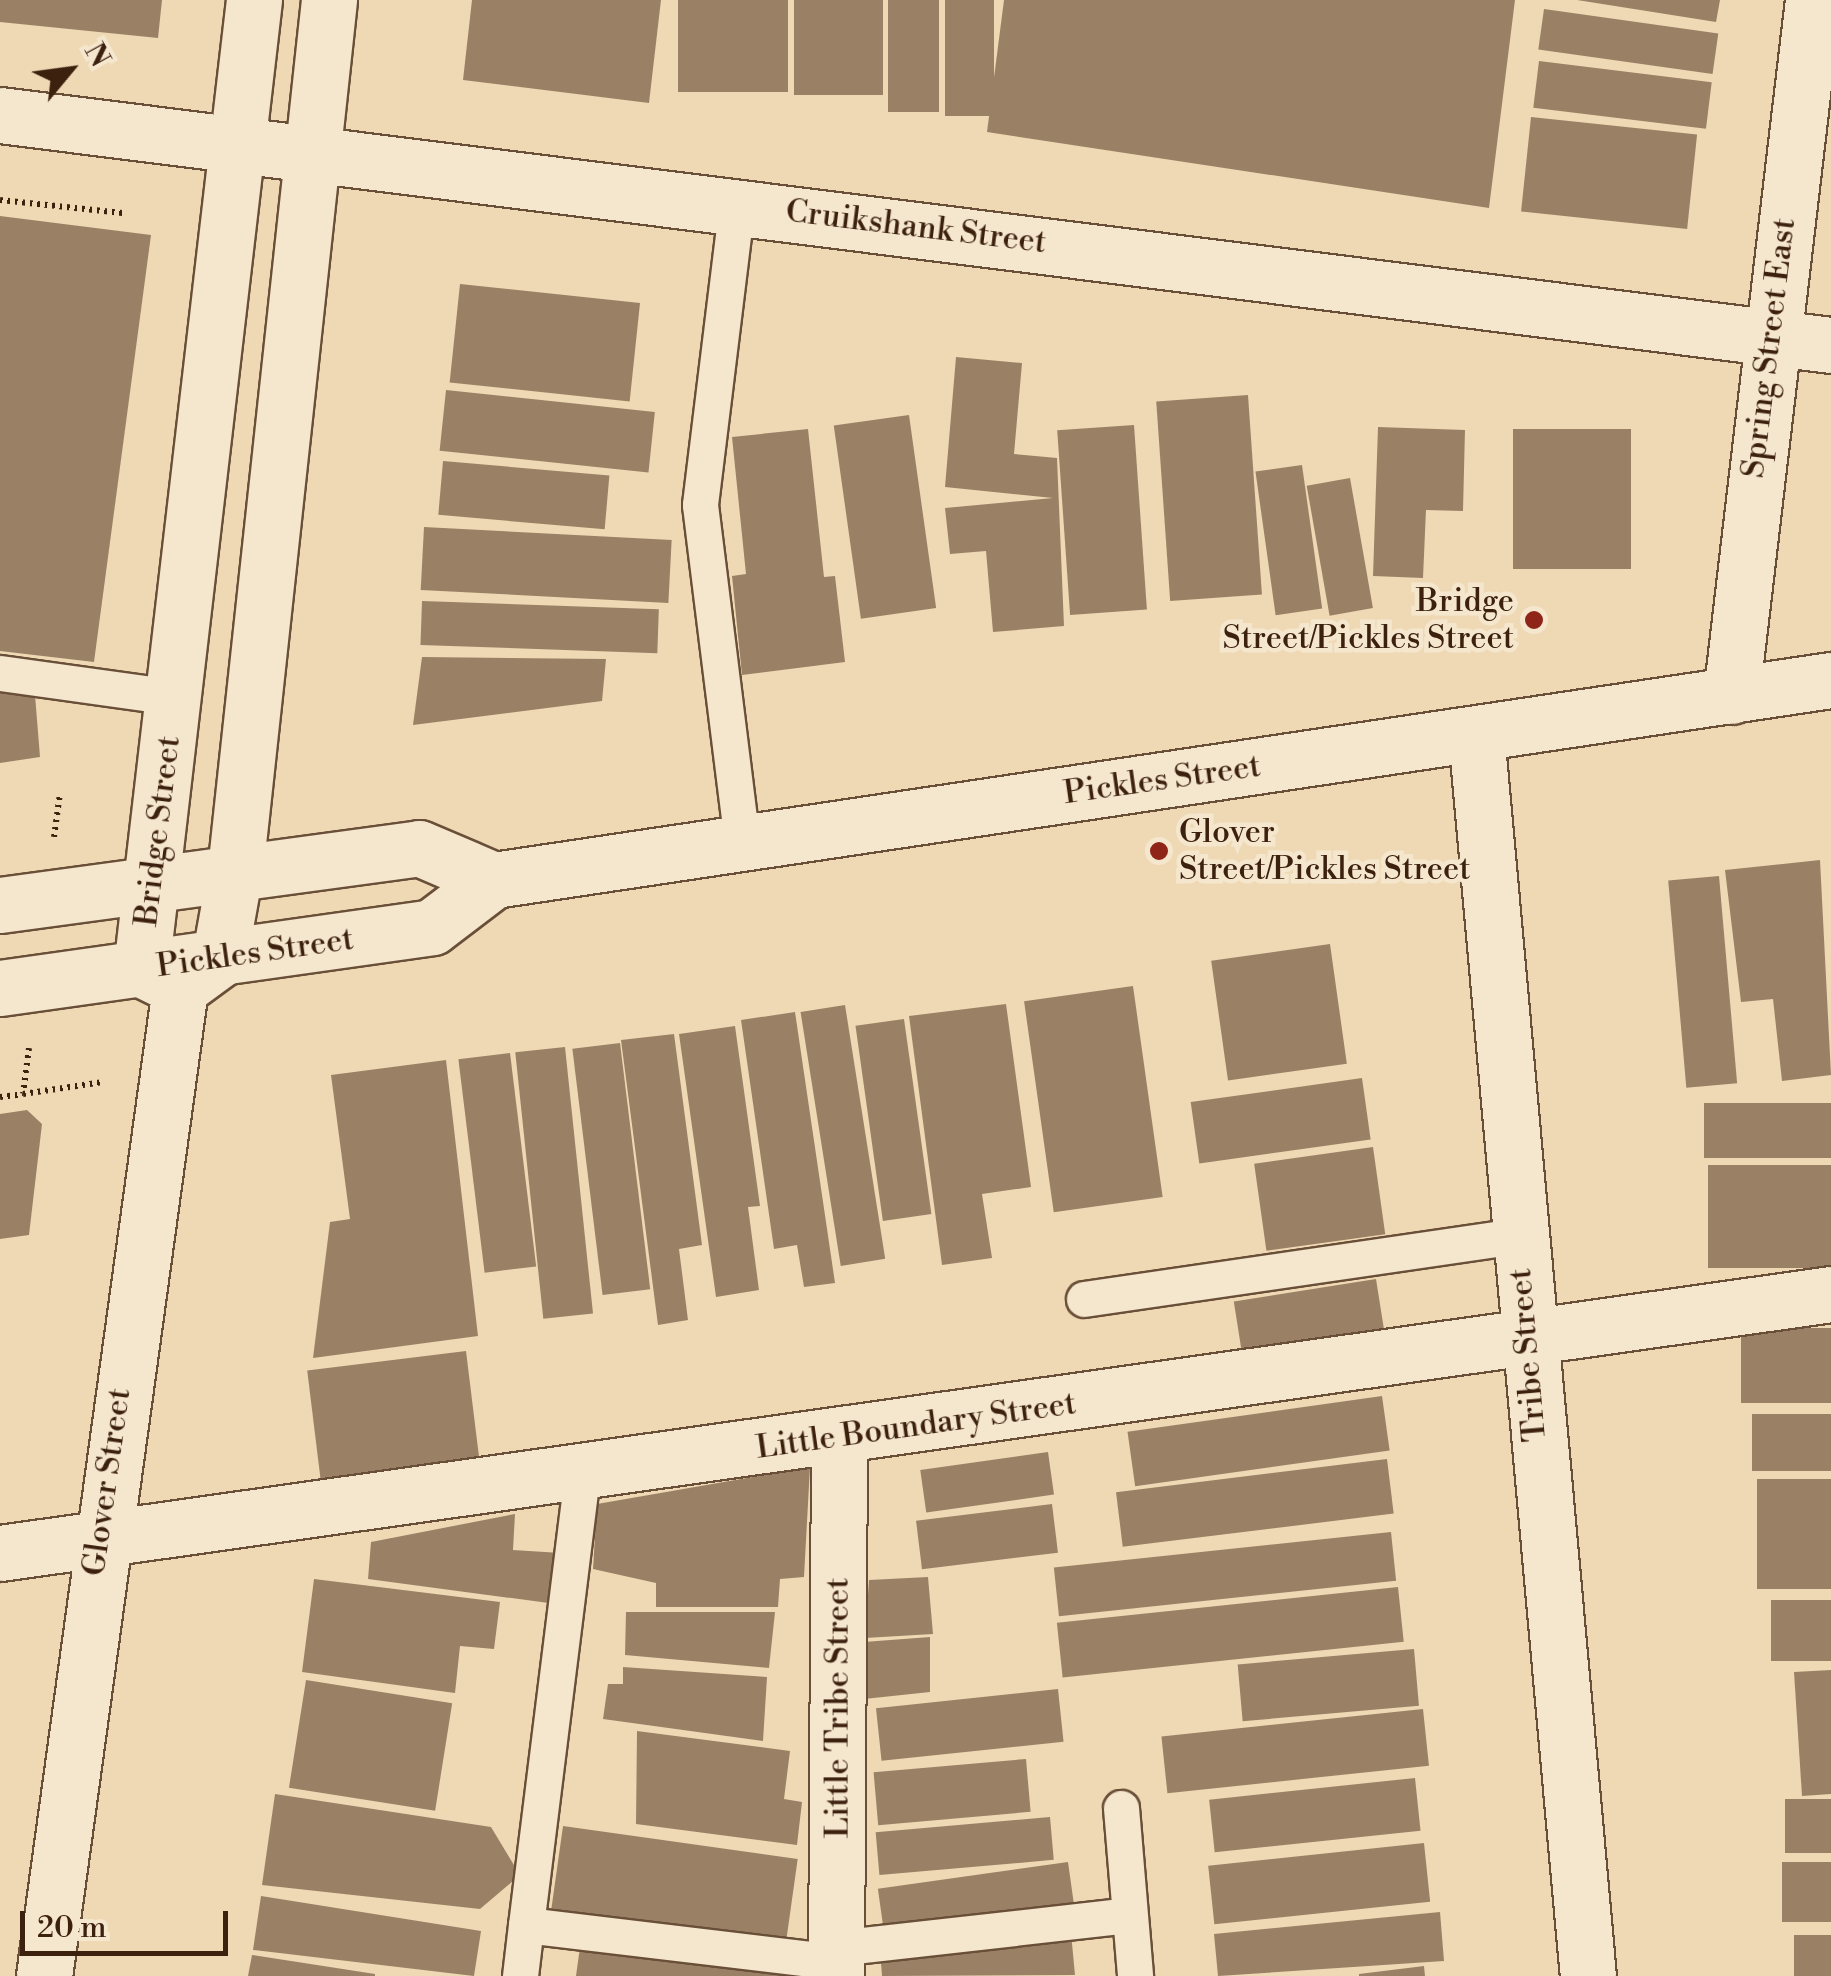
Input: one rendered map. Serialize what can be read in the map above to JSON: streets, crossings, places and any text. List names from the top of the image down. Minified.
{"streets":{"street":["Cruikshank Street","Spring Street East","Pickles Street","Bridge Street","Tribe Street","Little Boundary Street","Glover Street","Little Tribe Street"]},"crossings":[["Cruikshank Street","Spring Street East"],["Cruikshank Street","Bridge Street"],["Spring Street East","Pickles Street"],["Pickles Street","Bridge Street"],["Pickles Street","Tribe Street"],["Pickles Street","Glover Street"],["Bridge Street","Glover Street"],["Tribe Street","Little Boundary Street"],["Little Boundary Street","Glover Street"],["Little Boundary Street","Little Tribe Street"]],"places":["Bridge Street/Pickles Street","Glover Street/Pickles Street"],"scale_bar":"20 m","north":"top right"}
